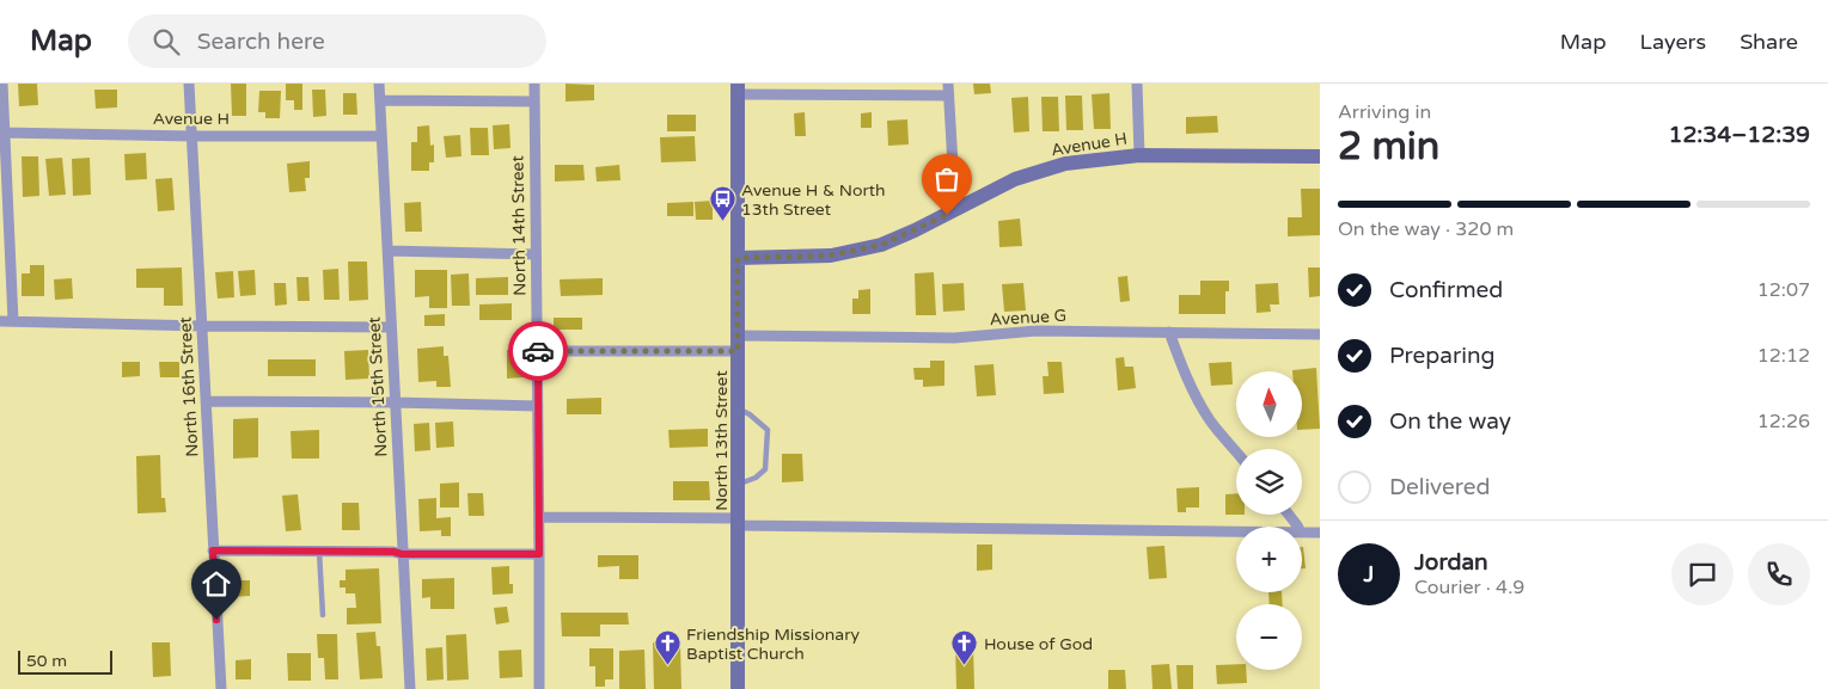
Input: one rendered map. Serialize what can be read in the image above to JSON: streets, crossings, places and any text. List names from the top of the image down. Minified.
{"streets":{"street":["Avenue H","North 14th Street","Avenue G","North 16th Street","North 15th Street","North 13th Street"]},"crossings":[["Avenue H","North 16th Street"],["Avenue H","North 15th Street"],["Avenue H","North 13th Street"],["North 14th Street","Avenue G"],["Avenue G","North 13th Street"]],"places":{"bus stop":["Avenue H & North 13th Street"],"church":["Friendship Missionary Baptist Church","House of God"]},"scale_bar":"50 m","north":"top","page":{"header":"Map","search":"Search here","nav":["Map","Layers","Share"],"heading":["2 min","Arriving in","12:34–12:39"],"panel":["Jordan","Courier · 4.9"],"bar":"On the way · 320 m","list":[["Confirmed","12:07"],["Preparing","12:12"],["On the way","12:26"],"Delivered"],"map_buttons":["+","−"],"round":"J","scale":"50 m"}}
